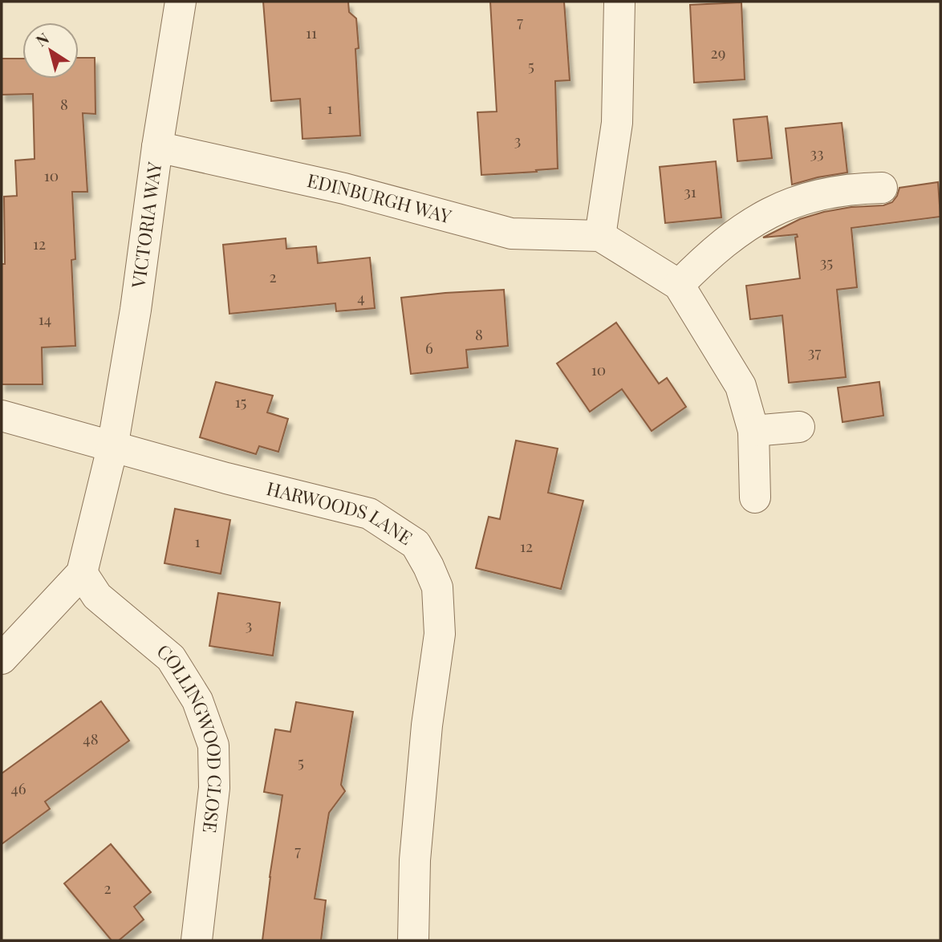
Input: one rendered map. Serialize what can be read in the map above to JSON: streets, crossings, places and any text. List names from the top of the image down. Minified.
{"streets":{"street":["EDINBURGH WAY","VICTORIA WAY","HARWOODS LANE","COLLINGWOOD CLOSE"]},"crossings":[["EDINBURGH WAY","VICTORIA WAY"],["VICTORIA WAY","HARWOODS LANE"],["VICTORIA WAY","COLLINGWOOD CLOSE"]],"house_numbers":["7","11","29","5","8","1","3","33","10","31","12","35","2","4","14","8","6","37","10","15","1","12","3","48","5","46","7","2"],"north":"top left"}
